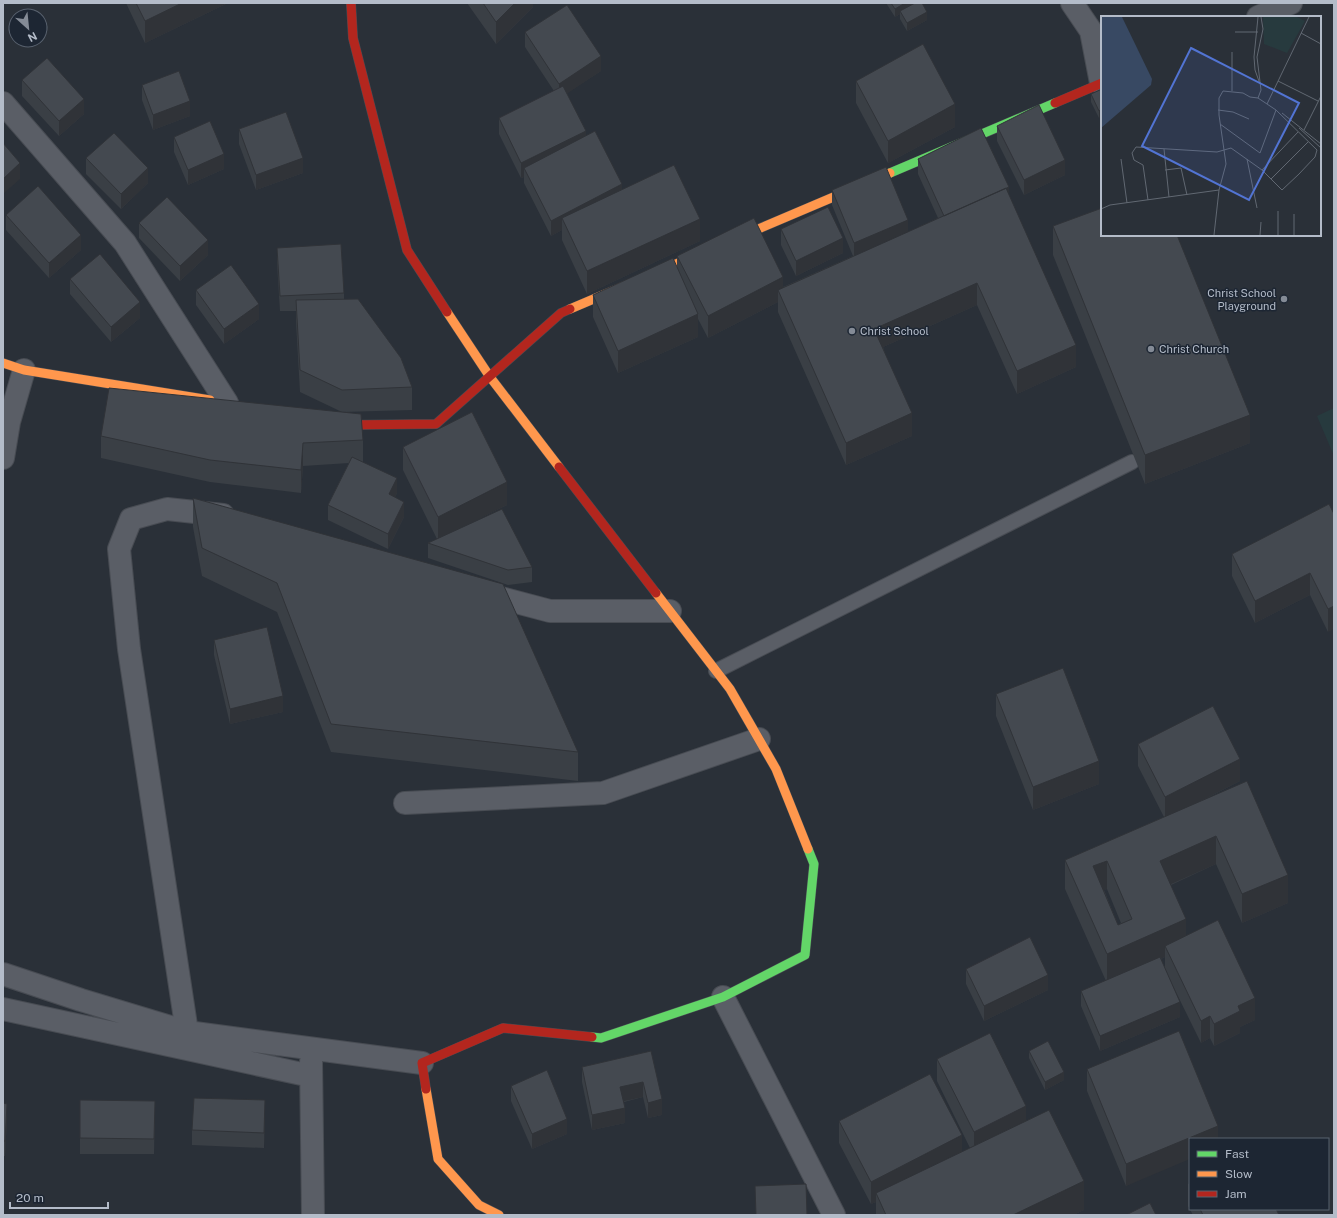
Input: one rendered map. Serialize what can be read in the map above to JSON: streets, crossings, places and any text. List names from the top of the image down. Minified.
{"places":["Christ School Playground","Christ School","Christ Church"],"legend":["Fast","Slow","Jam"],"scale_bar":"20 m","north":"bottom right"}
